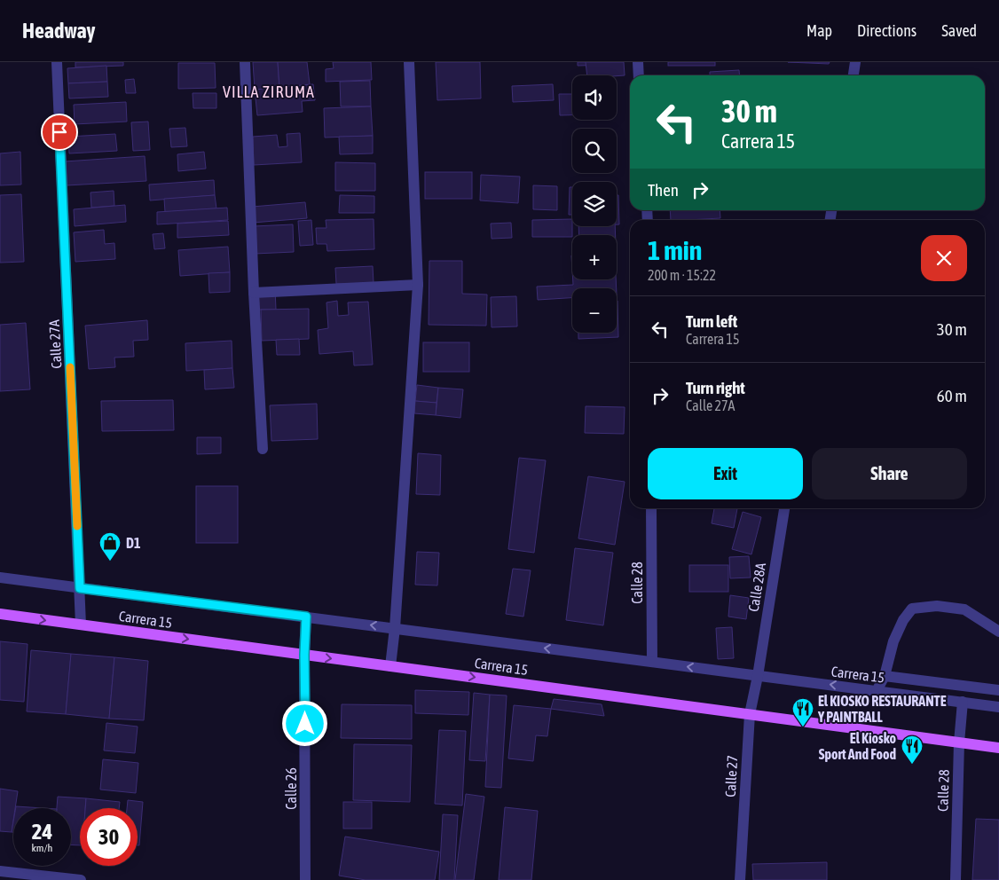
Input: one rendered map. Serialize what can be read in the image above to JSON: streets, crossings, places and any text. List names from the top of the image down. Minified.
{"streets":{"main road":["Carrera 15"],"street":["Calle 27A","Calle 28","Calle 28A","Calle 27","Calle 26"]},"crossings":[["Calle 27A","Carrera 15"],["Calle 28","Carrera 15"],["Calle 28A","Carrera 15"],["Calle 28A","Calle 27"],["Carrera 15","Calle 27"],["Carrera 15","Calle 26"]],"districts":["VILLA ZIRUMA"],"places":{"shop":["D1"],"restaurant":["El KIOSKO RESTAURANTE Y PAINTBALL","El Kiosko Sport And Food"]},"page":{"header":"Headway","nav":["Map","Directions","Saved"],"map_buttons":["+","−"],"turn":["30 m","Carrera 15"],"then":"Then","heading":["1 min","200 m · 15:22"],"list":[{"name":"Turn left","note":"Carrera 15","value":"30 m"},{"name":"Turn right","note":"Calle 27A","value":"60 m"}],"buttons":["Exit","Share"],"speed":"24 km/h","limit":"30"}}
